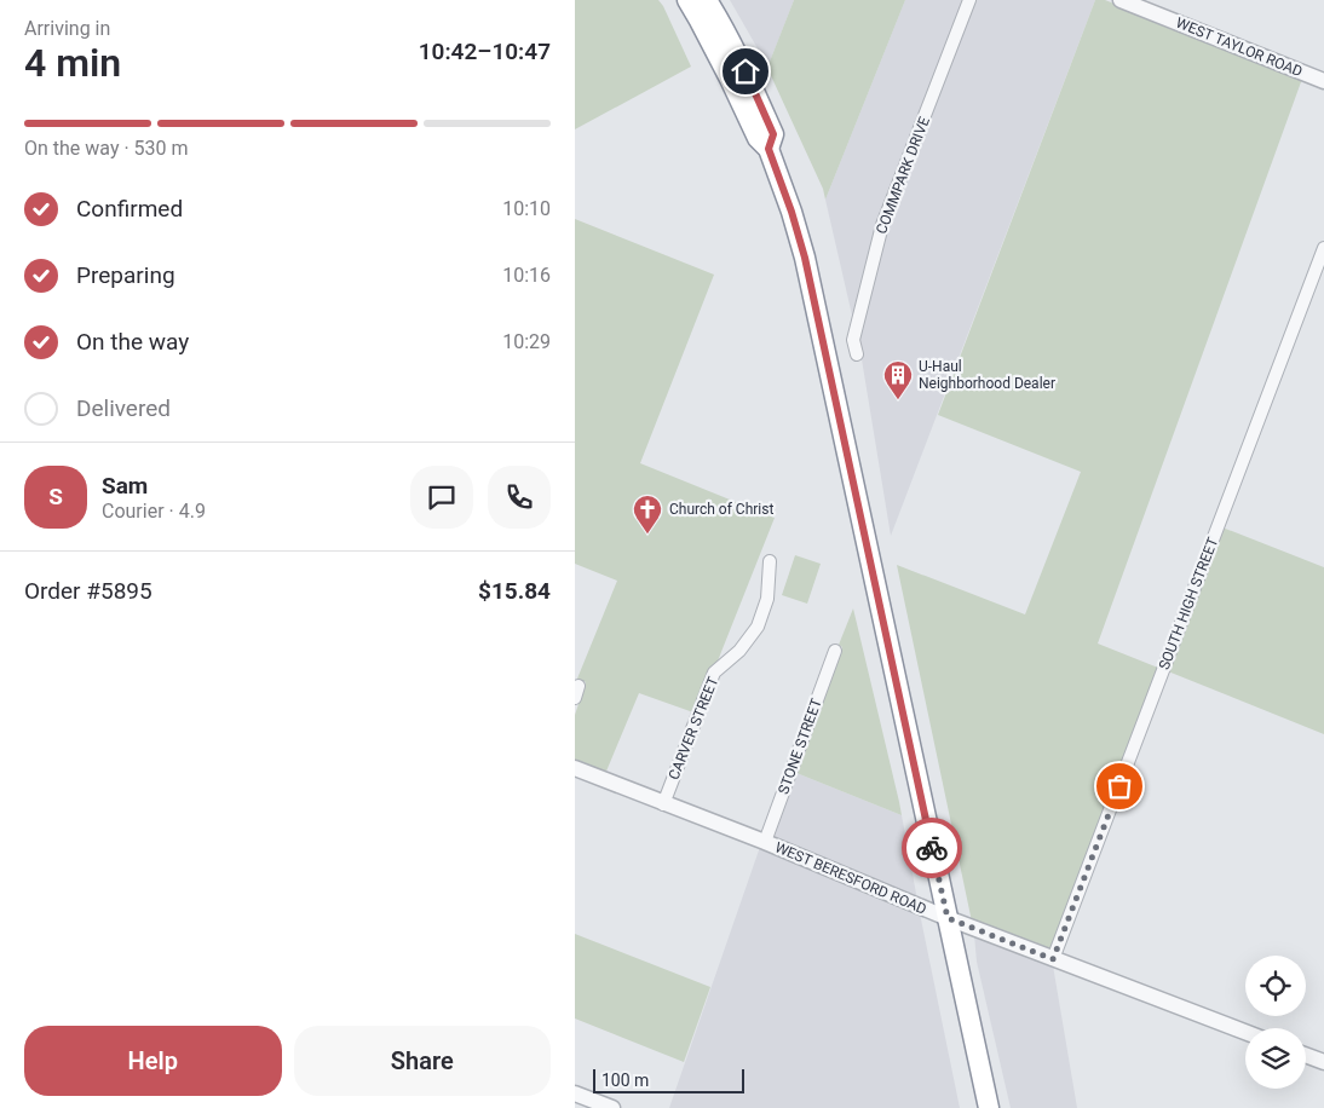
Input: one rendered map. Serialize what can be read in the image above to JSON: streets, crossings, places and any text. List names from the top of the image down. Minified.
{"streets":{"street":["WEST TAYLOR ROAD","COMMPARK DRIVE","SOUTH HIGH STREET","CARVER STREET","STONE STREET","WEST BERESFORD ROAD"]},"crossings":[["SOUTH HIGH STREET","WEST BERESFORD ROAD"],["CARVER STREET","WEST BERESFORD ROAD"],["STONE STREET","WEST BERESFORD ROAD"]],"places":{"building":["U-Haul Neighborhood Dealer"],"church":["Church of Christ"]},"scale_bar":"100 m","page":{"heading":["4 min","Arriving in","10:42–10:47"],"panel":["Sam","Courier · 4.9","Order #5895","$15.84"],"bar":"On the way · 530 m","list":[["Confirmed","10:10"],["Preparing","10:16"],["On the way","10:29"],"Delivered"],"round":"S","buttons":["Help","Share"],"scale":"100 m"}}
